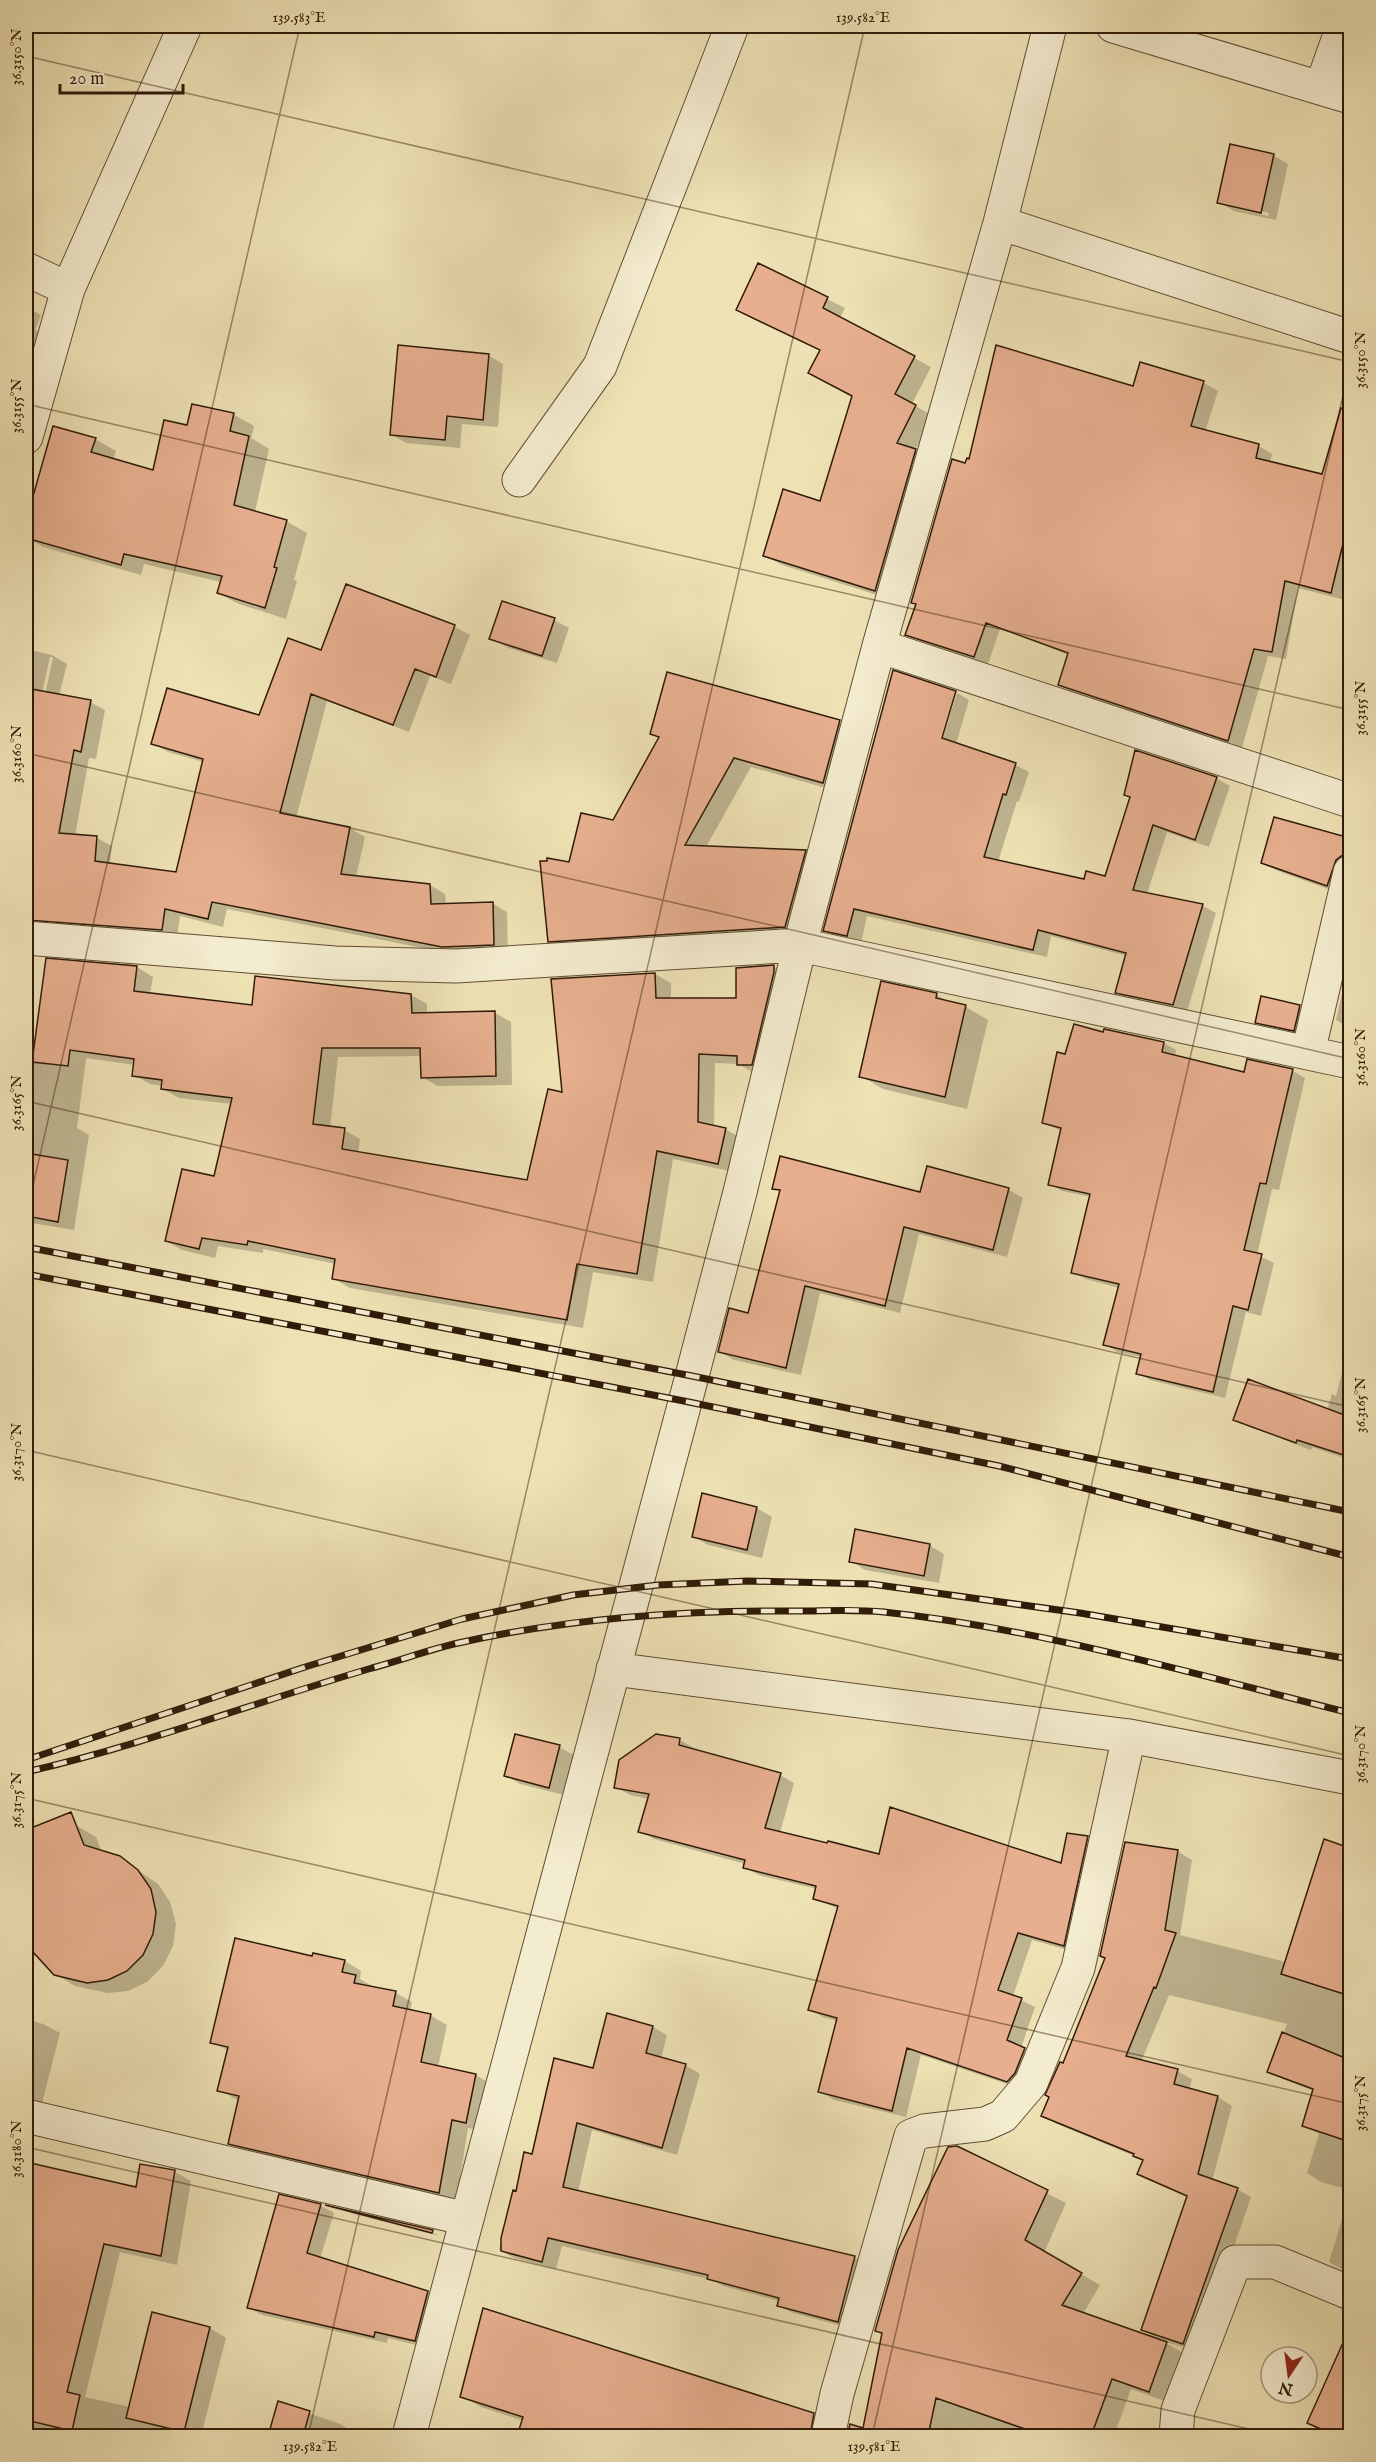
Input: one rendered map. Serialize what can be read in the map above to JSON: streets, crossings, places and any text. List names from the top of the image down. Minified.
{"scale_bar":"20 m","north":"bottom","coordinates":["139.583°E","139.582°E","36.3150°N","36.3155°N","36.3160°N","36.3165°N","36.3170°N","36.3175°N","36.3180°N","139.581°E"]}
